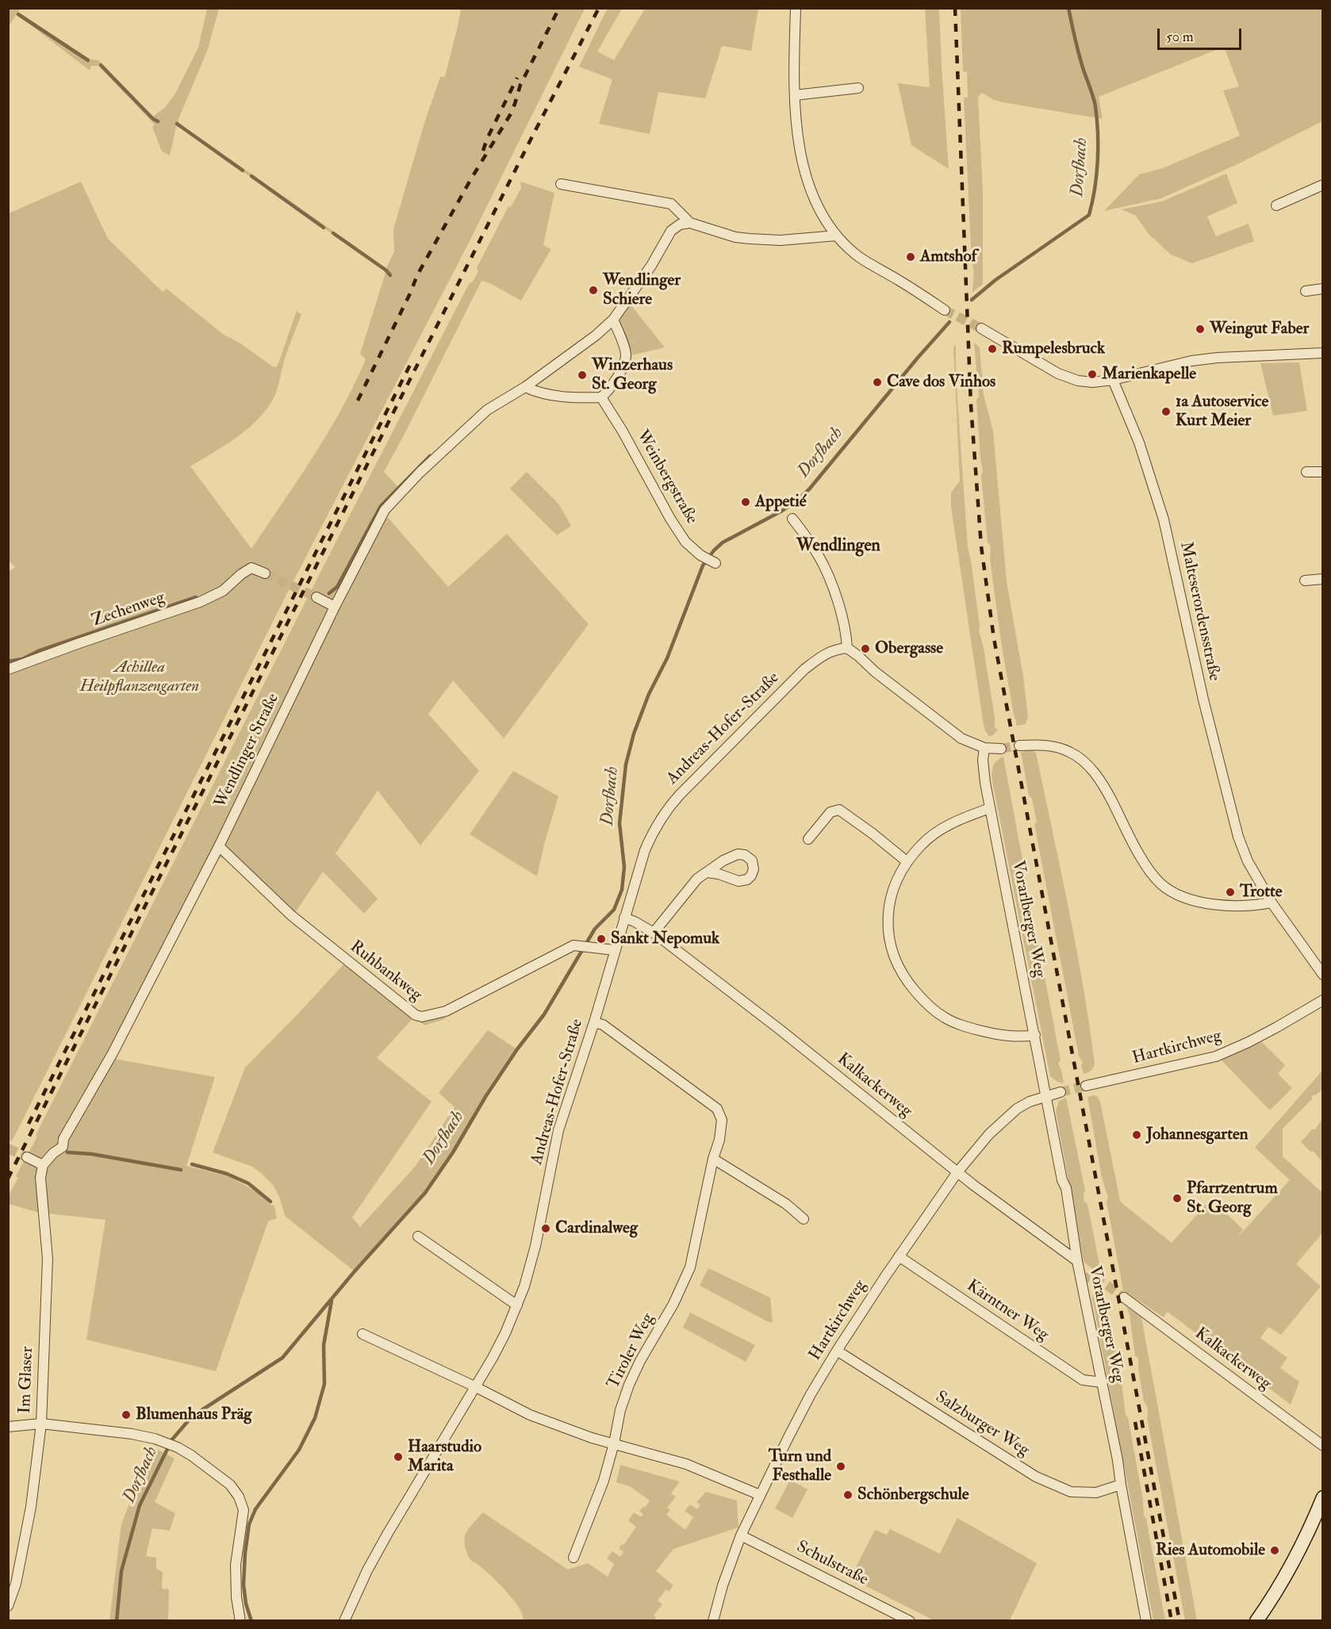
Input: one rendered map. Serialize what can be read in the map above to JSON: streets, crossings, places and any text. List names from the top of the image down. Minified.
{"streets":{"street":["Weinbergstraße","Zechenweg","Malteserordensstraße","Andreas-Hofer-Straße","Wendlinger Straße","Vorarlberger Weg","Ruhbankweg","Hartkirchweg","Kalkackerweg","Kärntner Weg","Tiroler Weg","Im Glaser","Salzburger Weg","Schulstraße"]},"crossings":[["Andreas-Hofer-Straße","Ruhbankweg"],["Andreas-Hofer-Straße","Kalkackerweg"],["Andreas-Hofer-Straße","Tiroler Weg"],["Wendlinger Straße","Ruhbankweg"],["Wendlinger Straße","Im Glaser"],["Vorarlberger Weg","Hartkirchweg"],["Vorarlberger Weg","Kalkackerweg"],["Vorarlberger Weg","Kärntner Weg"],["Vorarlberger Weg","Salzburger Weg"],["Hartkirchweg","Kalkackerweg"],["Hartkirchweg","Kärntner Weg"],["Hartkirchweg","Salzburger Weg"],["Hartkirchweg","Schulstraße"]],"districts":["Wendlingen"],"water":["Dorfbach"],"parks":["Achillea Heilpflanzengarten"],"places":["Amtshof","Wendlinger Schiere","Weingut Faber","Rumpelesbruck","Marienkapelle","Winzerhaus St. Georg","Cave dos Vinhos","1a Autoservice Kurt Meier","Appetié","Obergasse","Trotte","Sankt Nepomuk","Johannesgarten","Pfarrzentrum St. Georg","Cardinalweg","Blumenhaus Präg","Haarstudio Marita","Turn und Festhalle","Schönbergschule","Ries Automobile"],"scale_bar":"50 m"}
